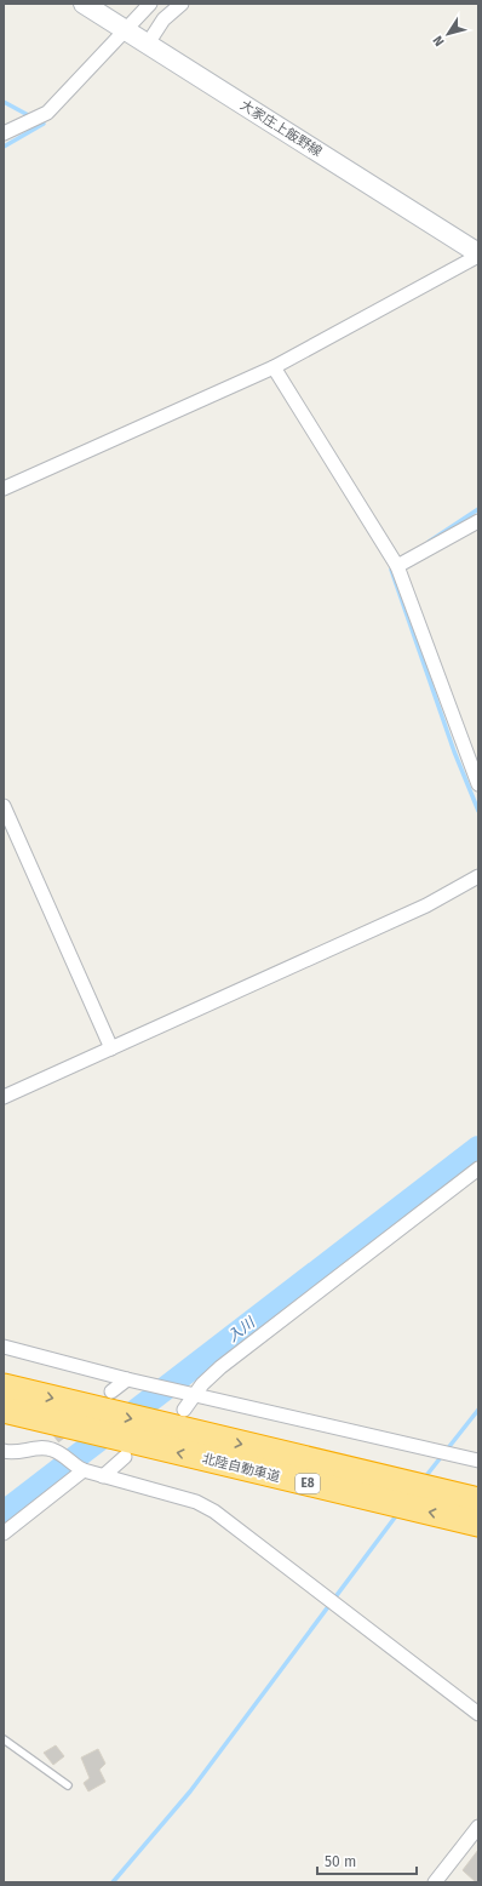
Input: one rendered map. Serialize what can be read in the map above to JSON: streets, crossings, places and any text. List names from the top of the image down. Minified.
{"streets":{"highway":["北陸自動車道","E8"],"main road":["大家庄上飯野線"]},"water":["入川"],"scale_bar":"50 m","north":"bottom left"}
